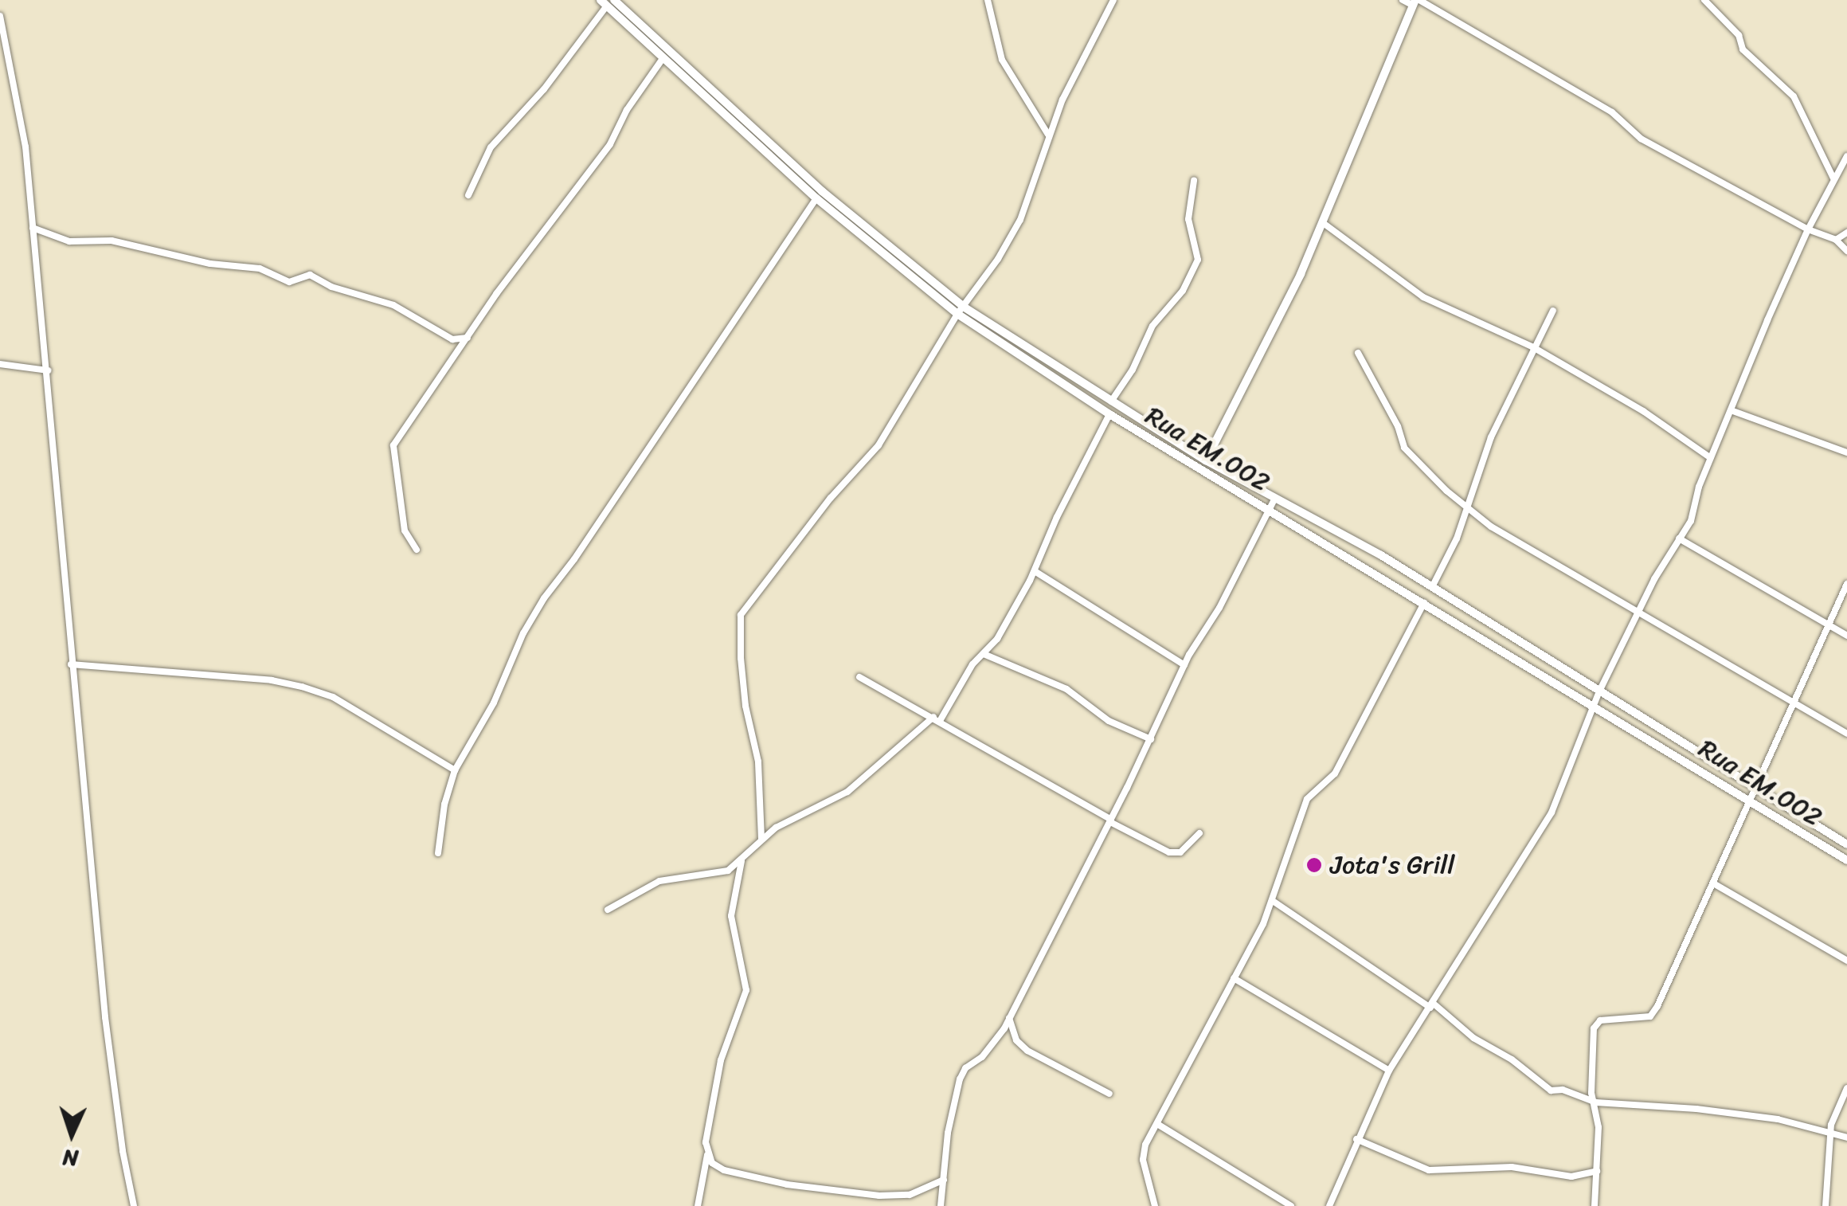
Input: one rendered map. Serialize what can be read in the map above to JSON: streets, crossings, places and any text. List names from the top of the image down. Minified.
{"streets":{"street":["Rua EM.002"]},"places":["Jota's Grill"],"north":"bottom"}
